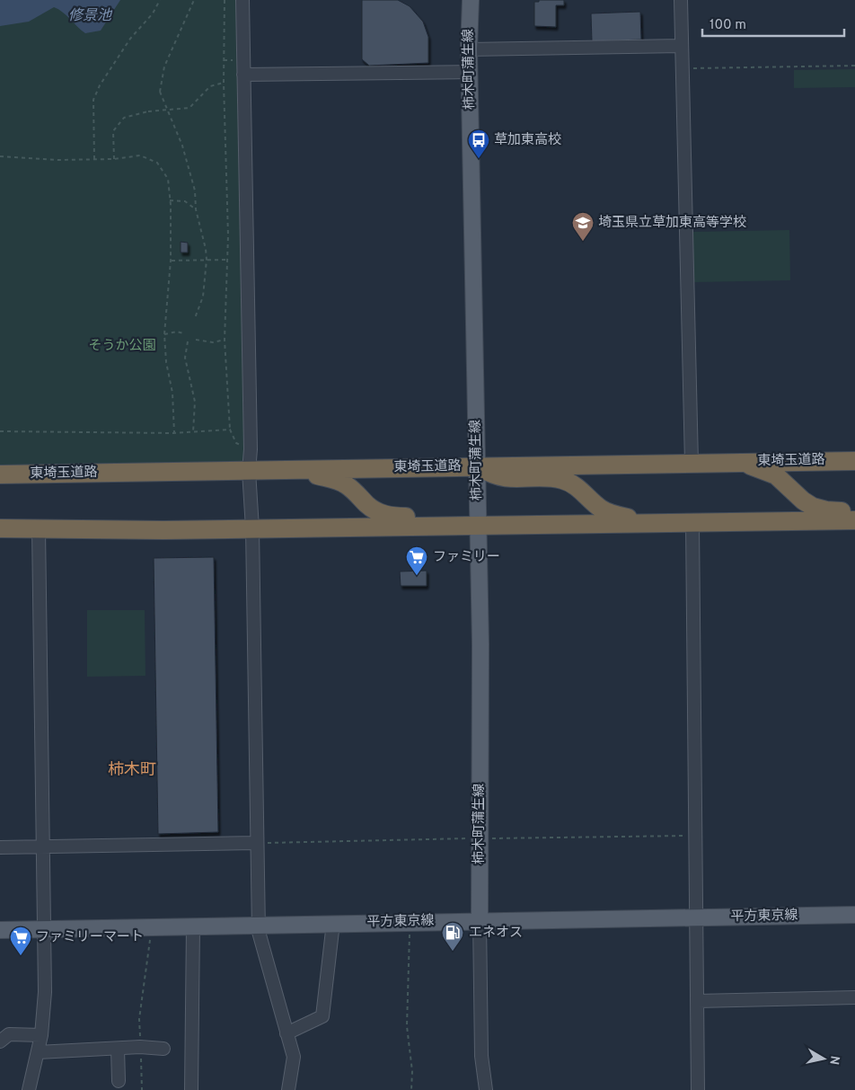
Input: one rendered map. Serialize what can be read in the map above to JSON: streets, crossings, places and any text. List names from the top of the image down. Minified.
{"streets":{"highway":["東埼玉道路"],"main road":["柿木町蒲生線","平方東京線"]},"crossings":[["柿木町蒲生線","東埼玉道路"],["柿木町蒲生線","平方東京線"]],"districts":["柿木町"],"water":["修景池"],"parks":["そうか公園"],"places":{"bus stop":["草加東高校"],"school or university":["埼玉県立草加東高等学校"],"supermarket":["ファミリー","ファミリーマート"],"fuel station":["エネオス"]},"scale_bar":"100 m","north":"right"}
